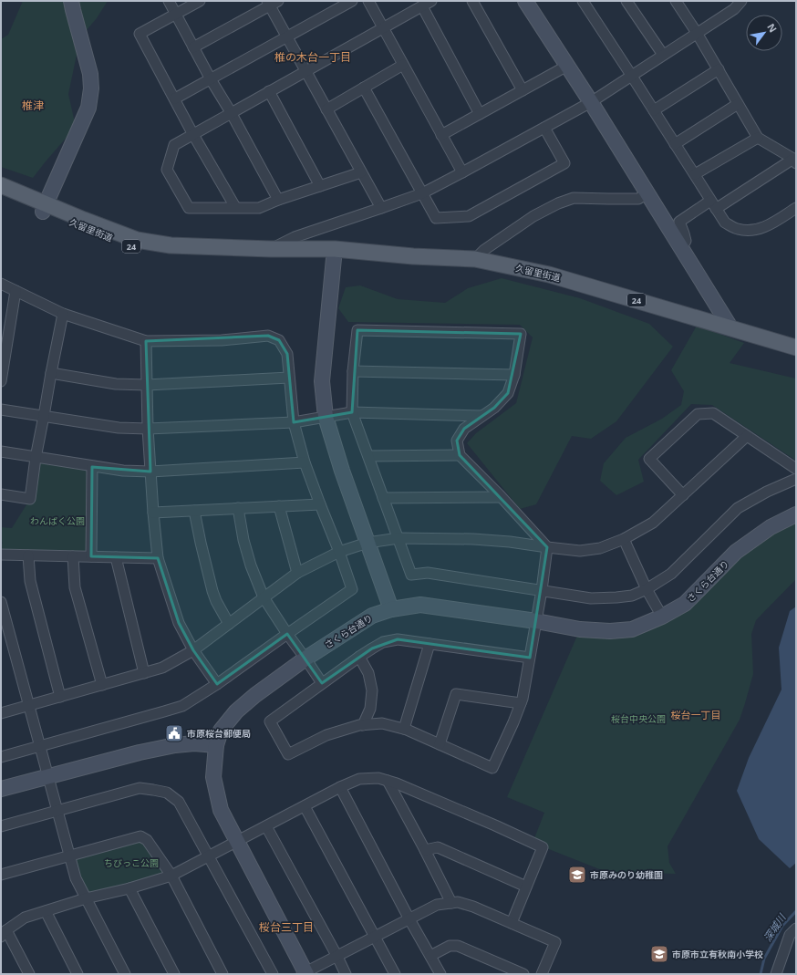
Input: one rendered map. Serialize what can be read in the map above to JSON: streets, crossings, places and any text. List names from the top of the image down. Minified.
{"streets":{"main road":["久留里街道","24"],"street":["さくら台通り"]},"districts":["椎の木台一丁目","椎津","桜台一丁目","桜台三丁目"],"water":["深城川"],"parks":["わんぱく公園","桜台中央公園","ちびっこ公園"],"places":{"public building":["市原桜台郵便局"],"school or university":["市原みのり幼稚園","市原市立有秋南小学校"]},"north":"top right"}
